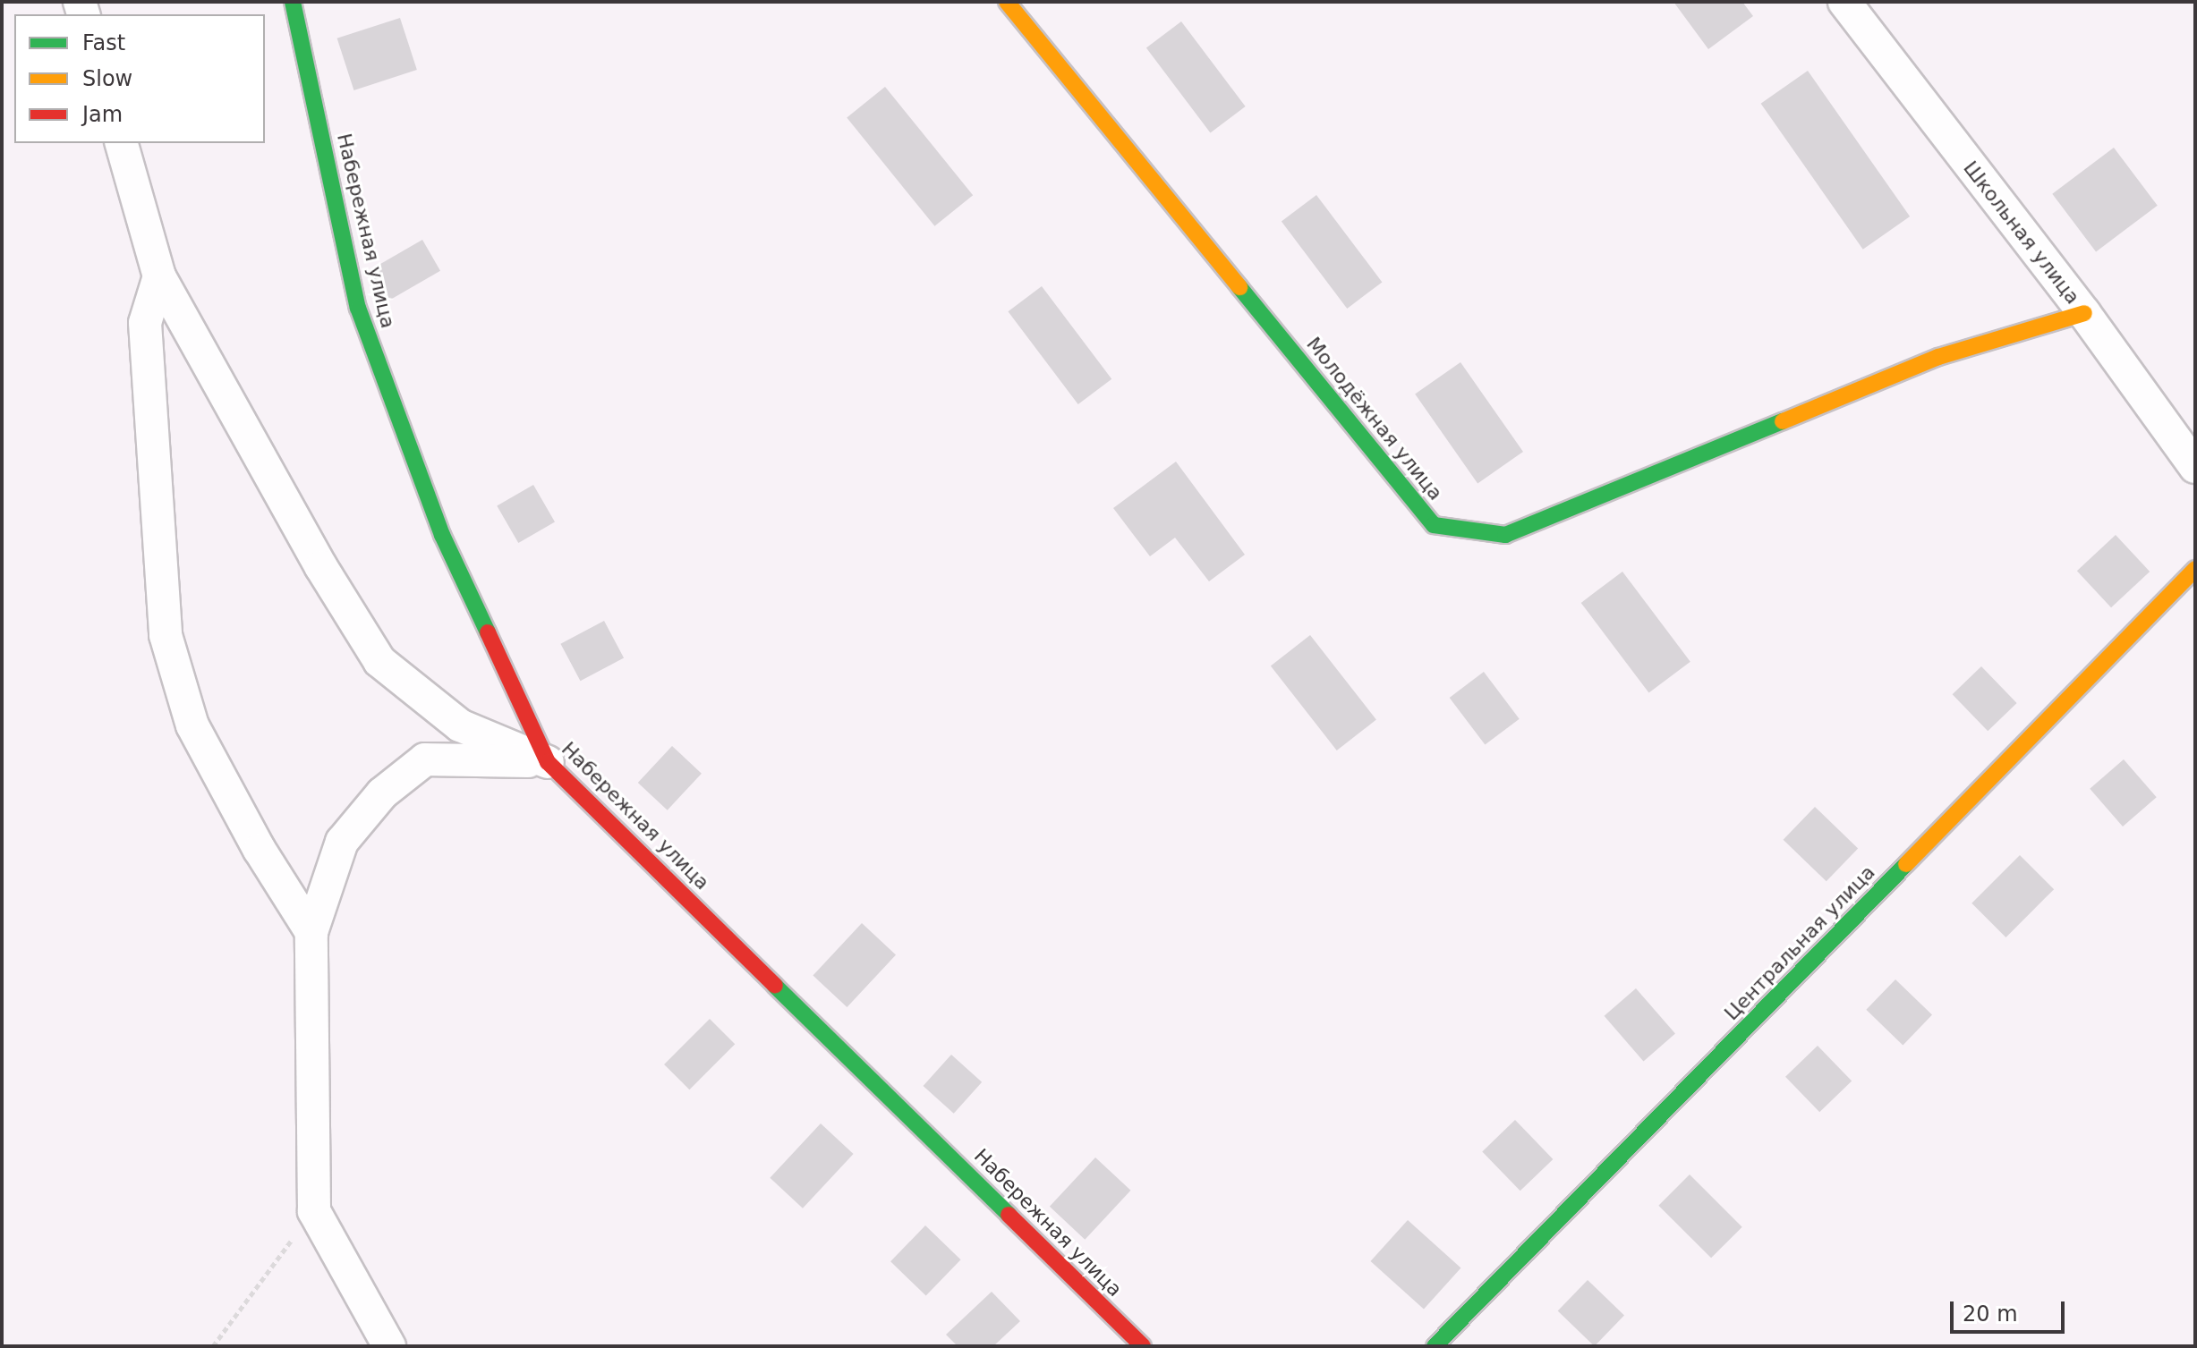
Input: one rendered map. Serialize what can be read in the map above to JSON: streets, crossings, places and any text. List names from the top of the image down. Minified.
{"streets":{"street":["Набережная улица","Школьная улица","Молодёжная улица","Центральная улица"]},"crossings":[["Школьная улица","Молодёжная улица"]],"legend":["Fast","Slow","Jam"],"scale_bar":"20 m"}
